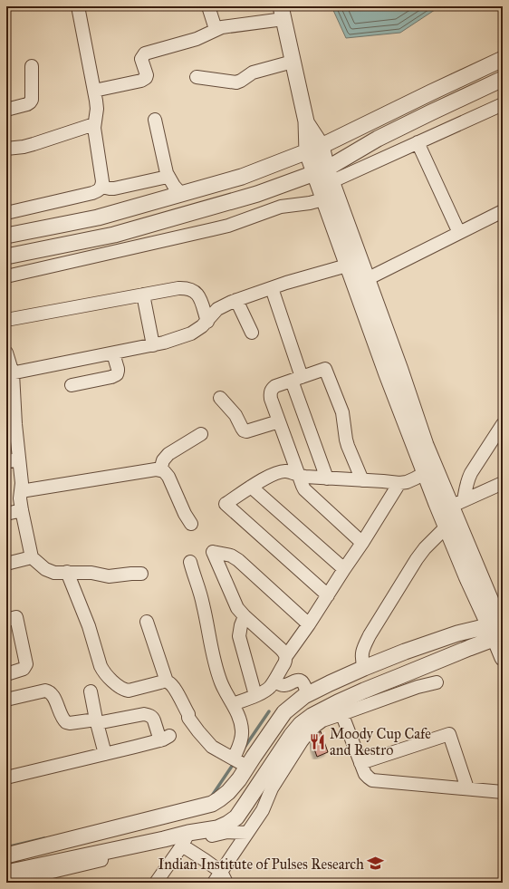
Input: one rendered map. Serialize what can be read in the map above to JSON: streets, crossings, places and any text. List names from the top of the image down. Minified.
{"places":{"restaurant":["Moody Cup Cafe and Restro"],"school or university":["Indian Institute of Pulses Research"]}}
